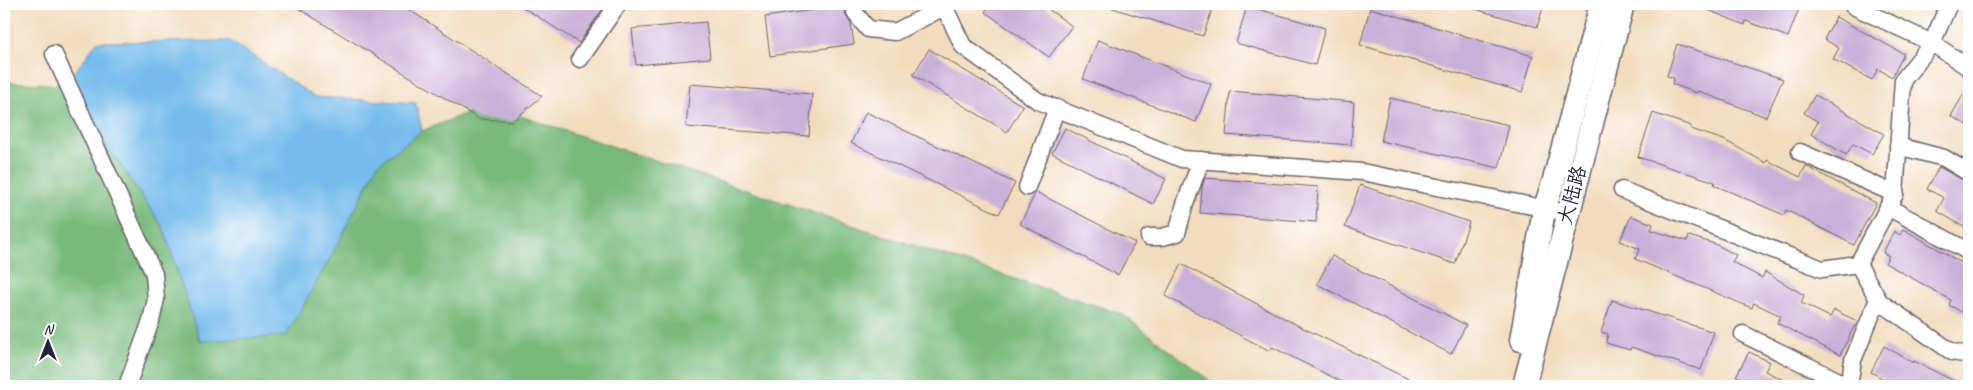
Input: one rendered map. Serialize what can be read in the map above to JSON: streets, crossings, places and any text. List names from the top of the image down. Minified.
{"streets":{"main road":["大陆路"]},"north":"top"}
